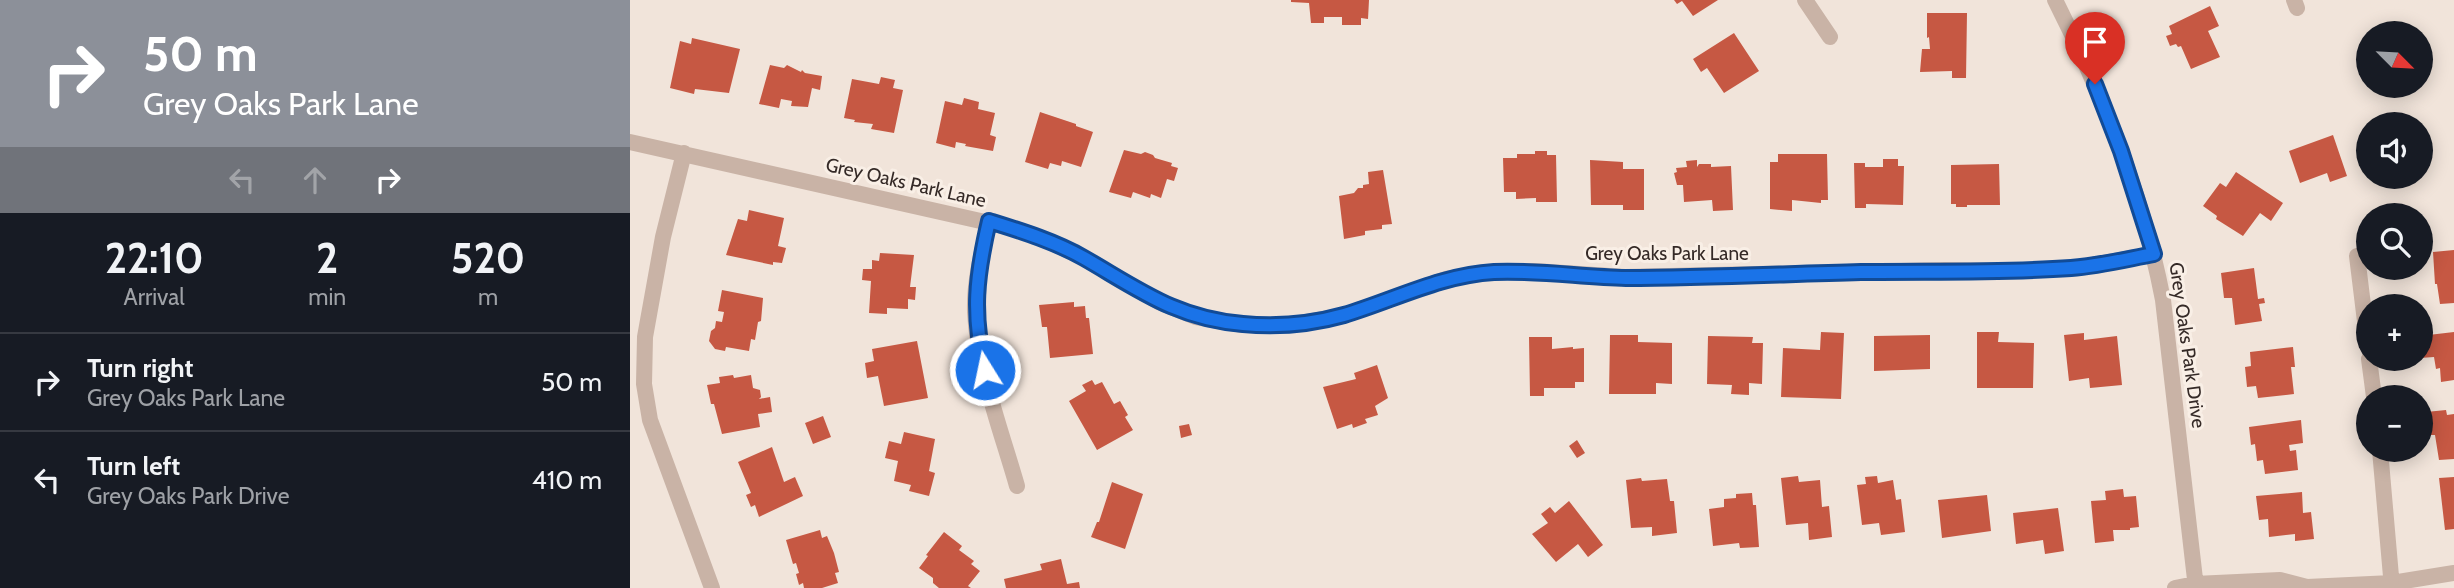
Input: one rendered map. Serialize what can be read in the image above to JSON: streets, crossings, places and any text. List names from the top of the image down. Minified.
{"streets":{"street":["Grey Oaks Park Lane","Grey Oaks Park Drive"]},"crossings":[["Grey Oaks Park Lane","Grey Oaks Park Drive"]],"north":"bottom right","page":{"turn":["50 m","Grey Oaks Park Lane"],"map_buttons":["+","−"],"eta":["22:10","Arrival","2","min","520","m"],"list":[{"name":"Turn right","note":"Grey Oaks Park Lane","value":"50 m"},{"name":"Turn left","note":"Grey Oaks Park Drive","value":"410 m"}]}}
